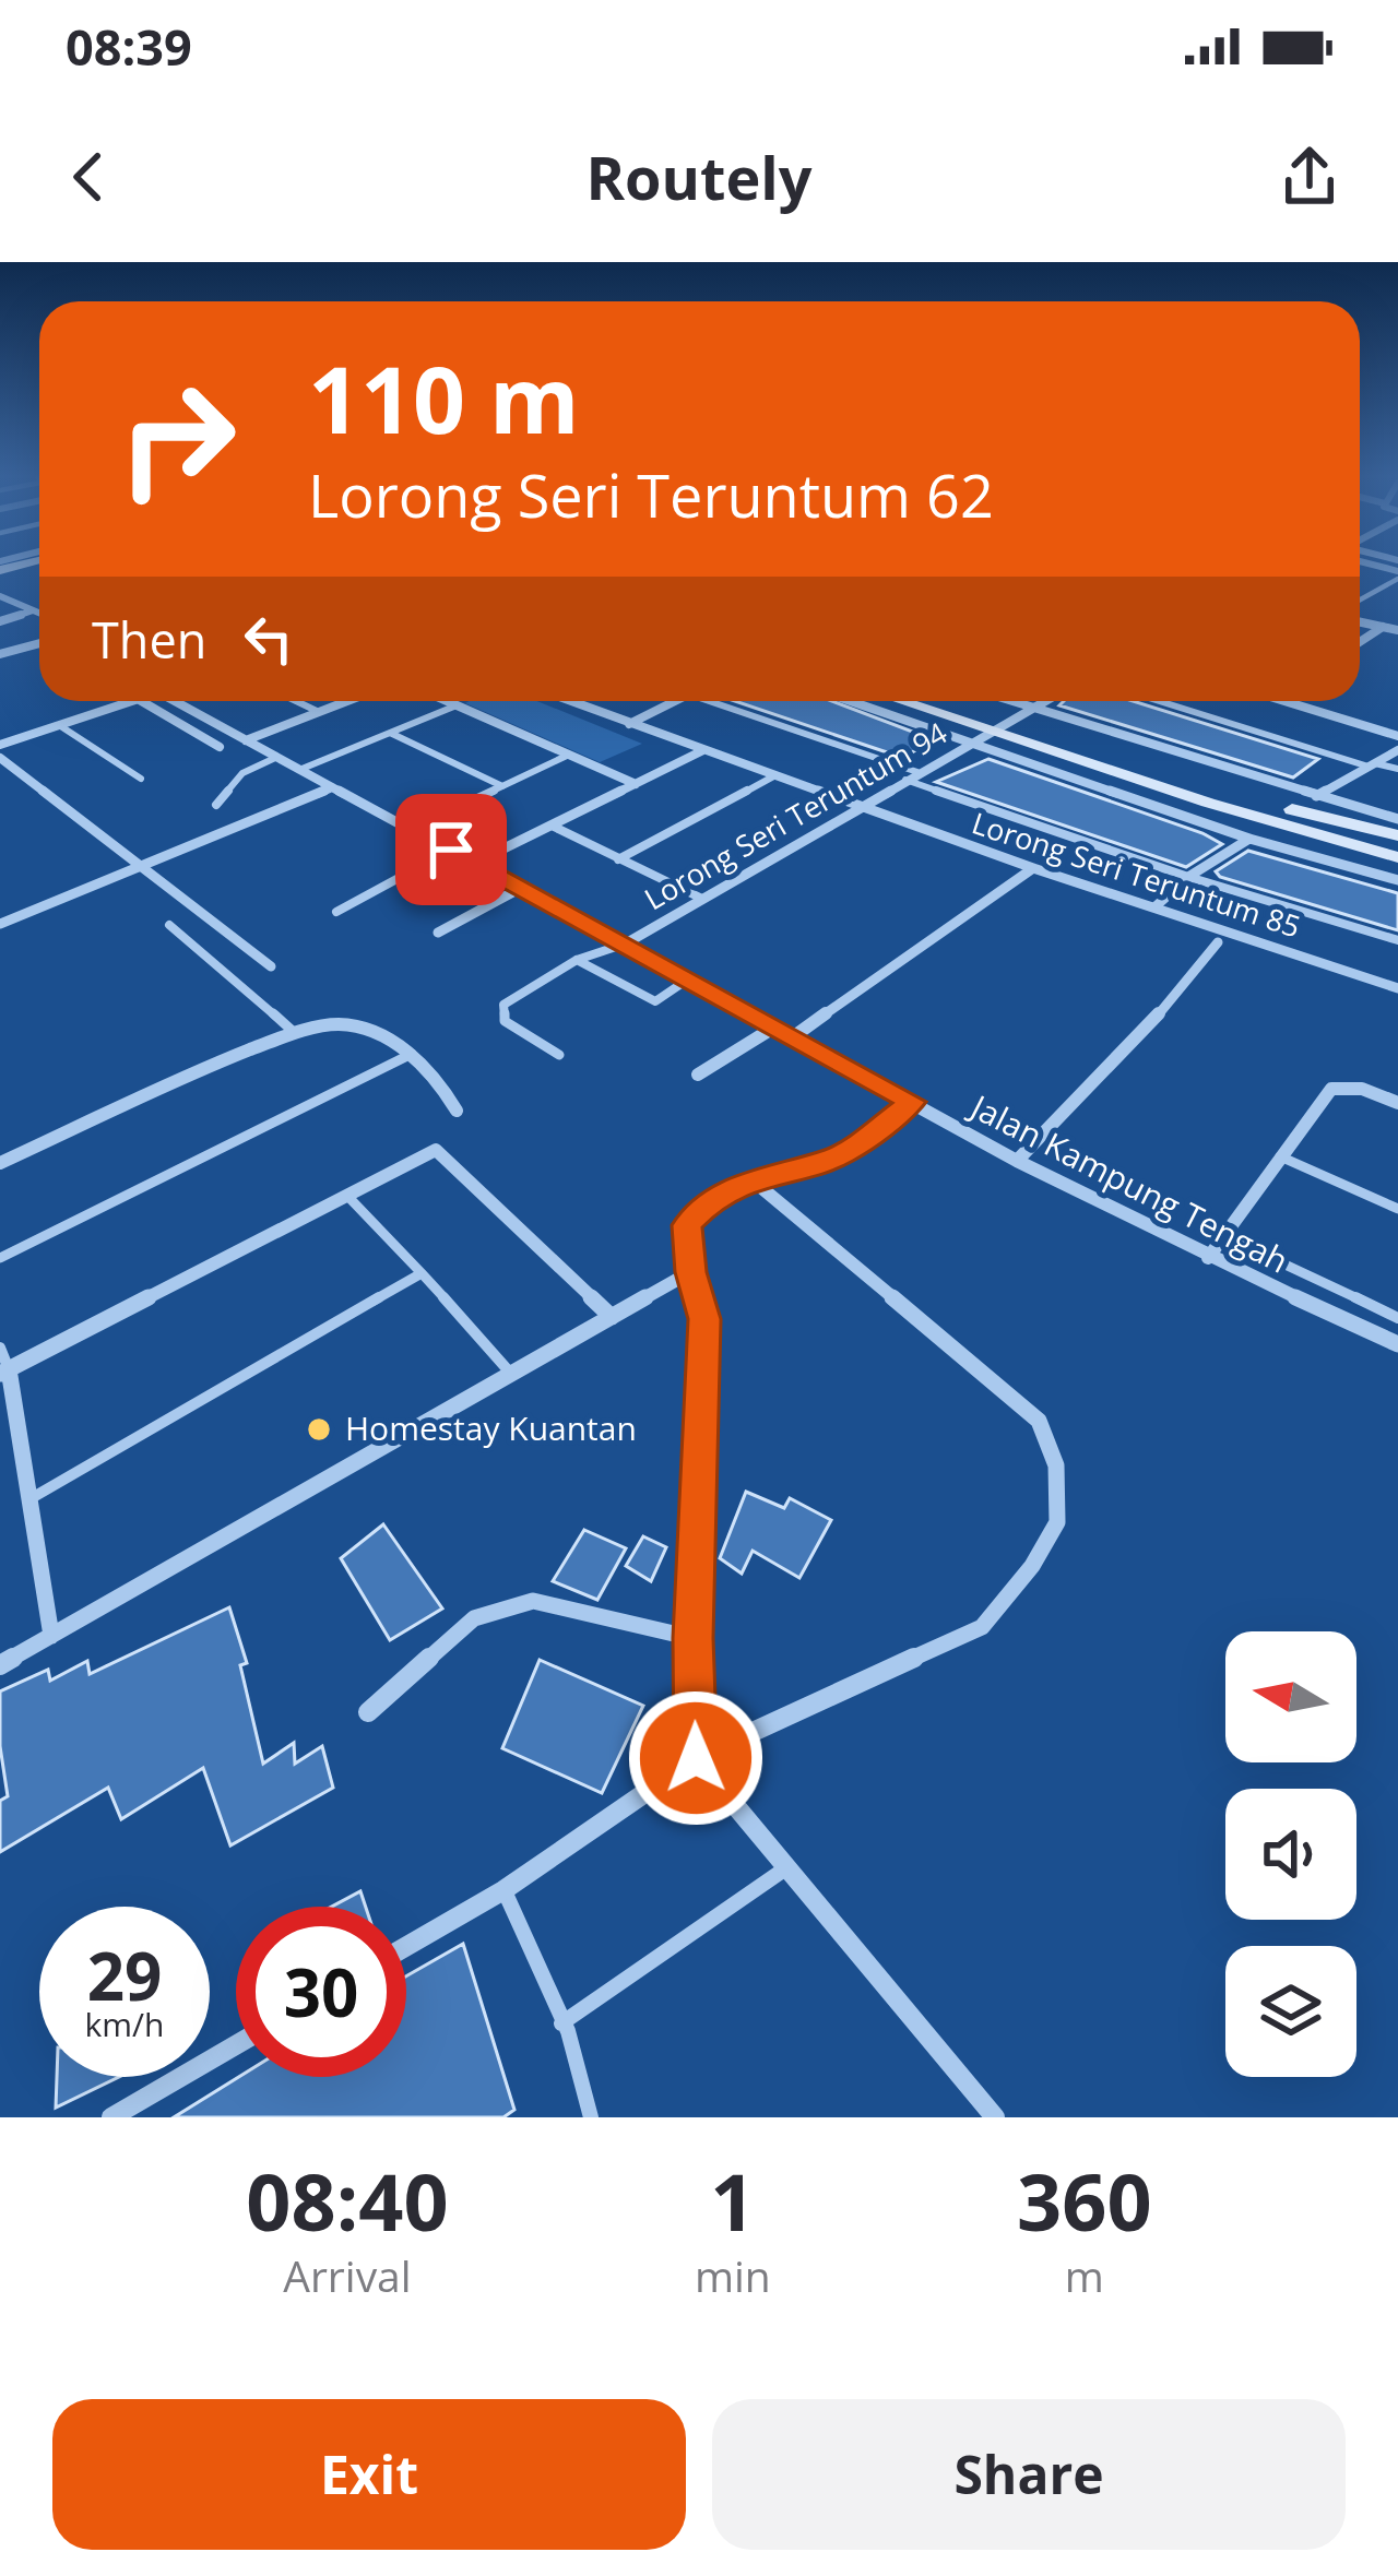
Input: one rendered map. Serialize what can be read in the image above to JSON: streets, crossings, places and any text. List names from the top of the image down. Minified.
{"streets":{"street":["Lorong Seri Teruntum 94","Lorong Seri Teruntum 85","Jalan Kampung Tengah"]},"crossings":[["Lorong Seri Teruntum 94","Lorong Seri Teruntum 85"],["Lorong Seri Teruntum 94","Jalan Kampung Tengah"]],"places":["Homestay Kuantan"],"north":"left","page":{"status":"08:39","header":"Routely","turn":["110 m","Lorong Seri Teruntum 62"],"then":"Then","speed":"29 km/h","limit":"30","eta":["08:40","Arrival","1","min","360","m"],"buttons":["Exit","Share"]}}
